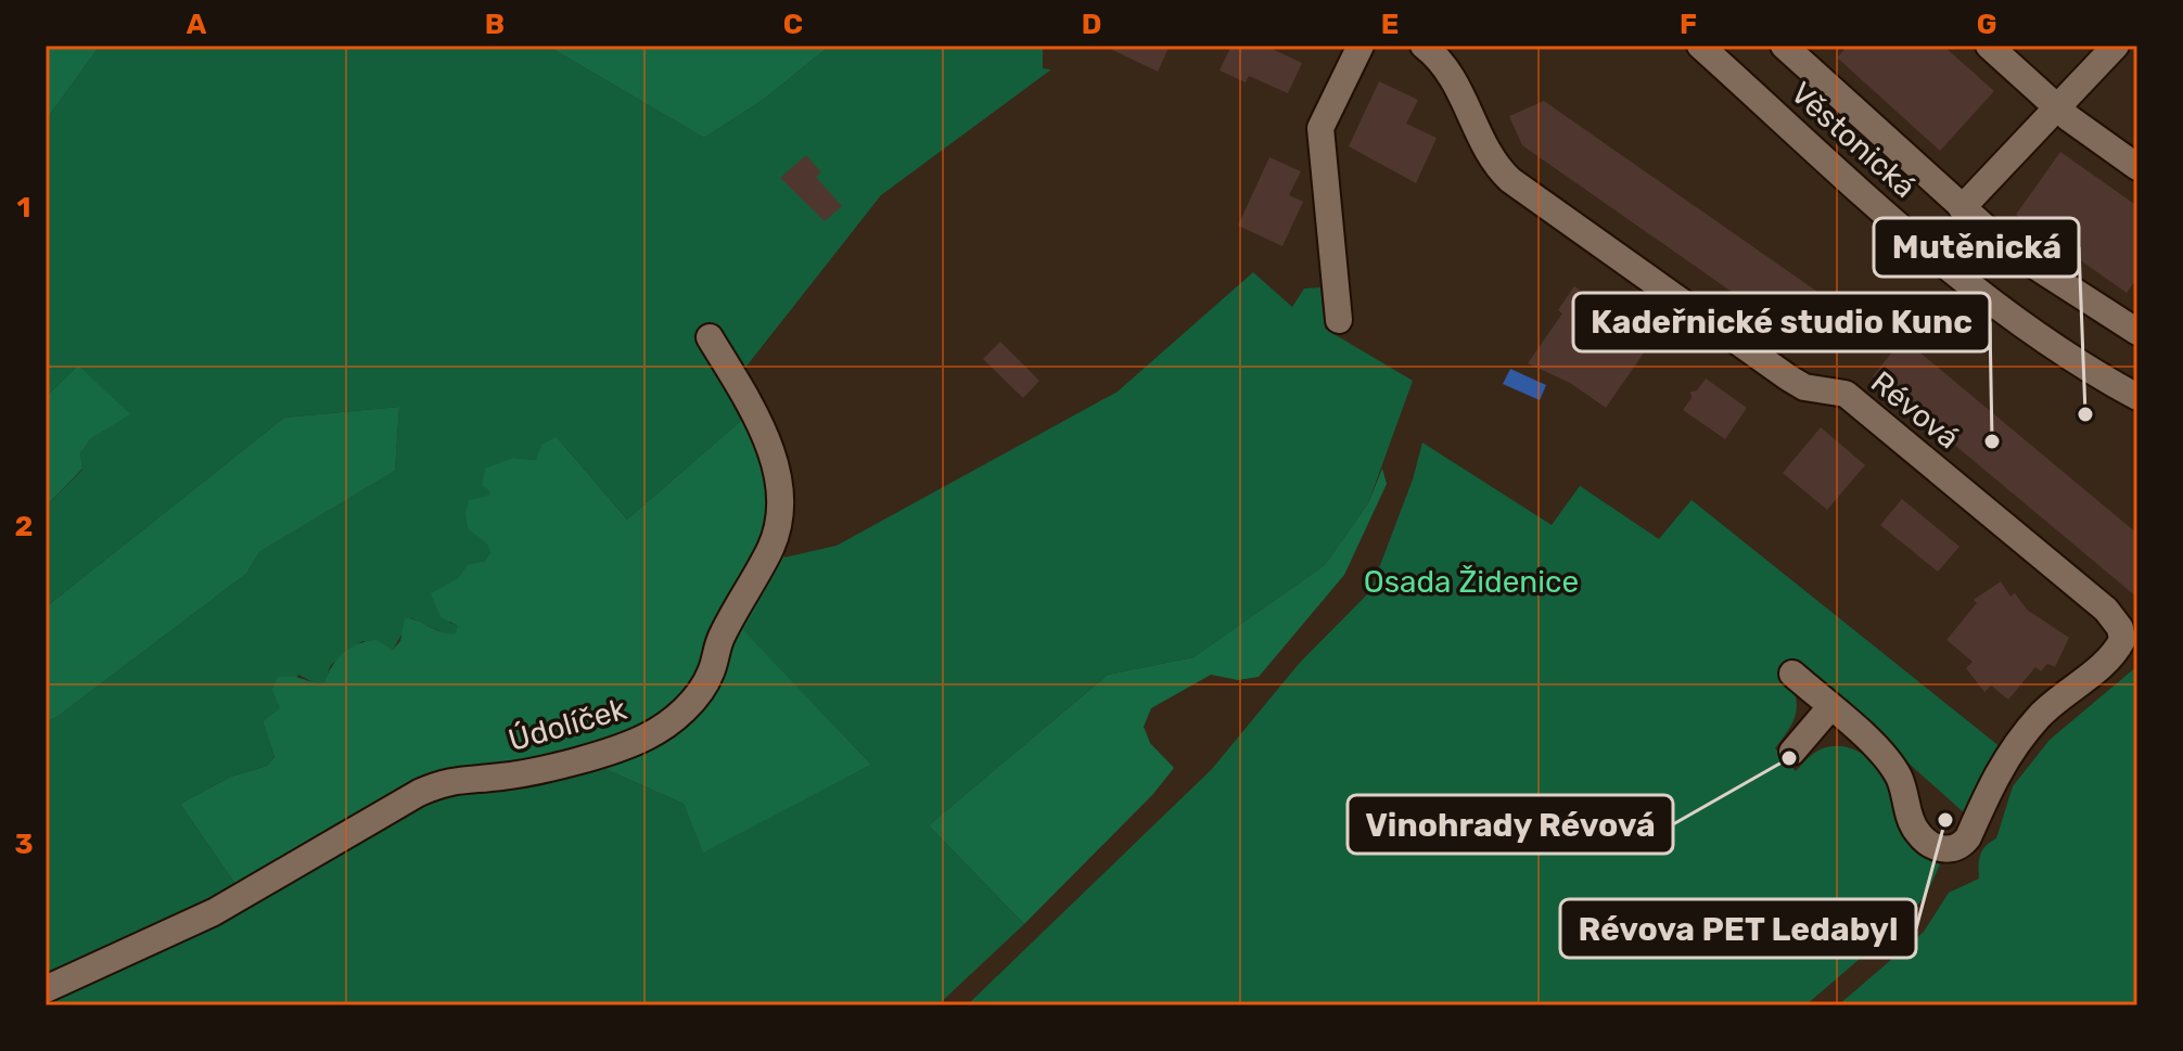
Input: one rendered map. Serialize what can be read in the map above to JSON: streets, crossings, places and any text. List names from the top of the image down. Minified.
{"streets":{"street":["Věstonická","Révová","Údolíček"]},"parks":["Osada Židenice"],"places":["Mutěnická","Kadeřnické studio Kunc","Vinohrady Révová","Révova PET Ledabyl"],"grid":{"columns":["A","B","C","D","E","F","G"],"rows":["1","2","3"]}}
